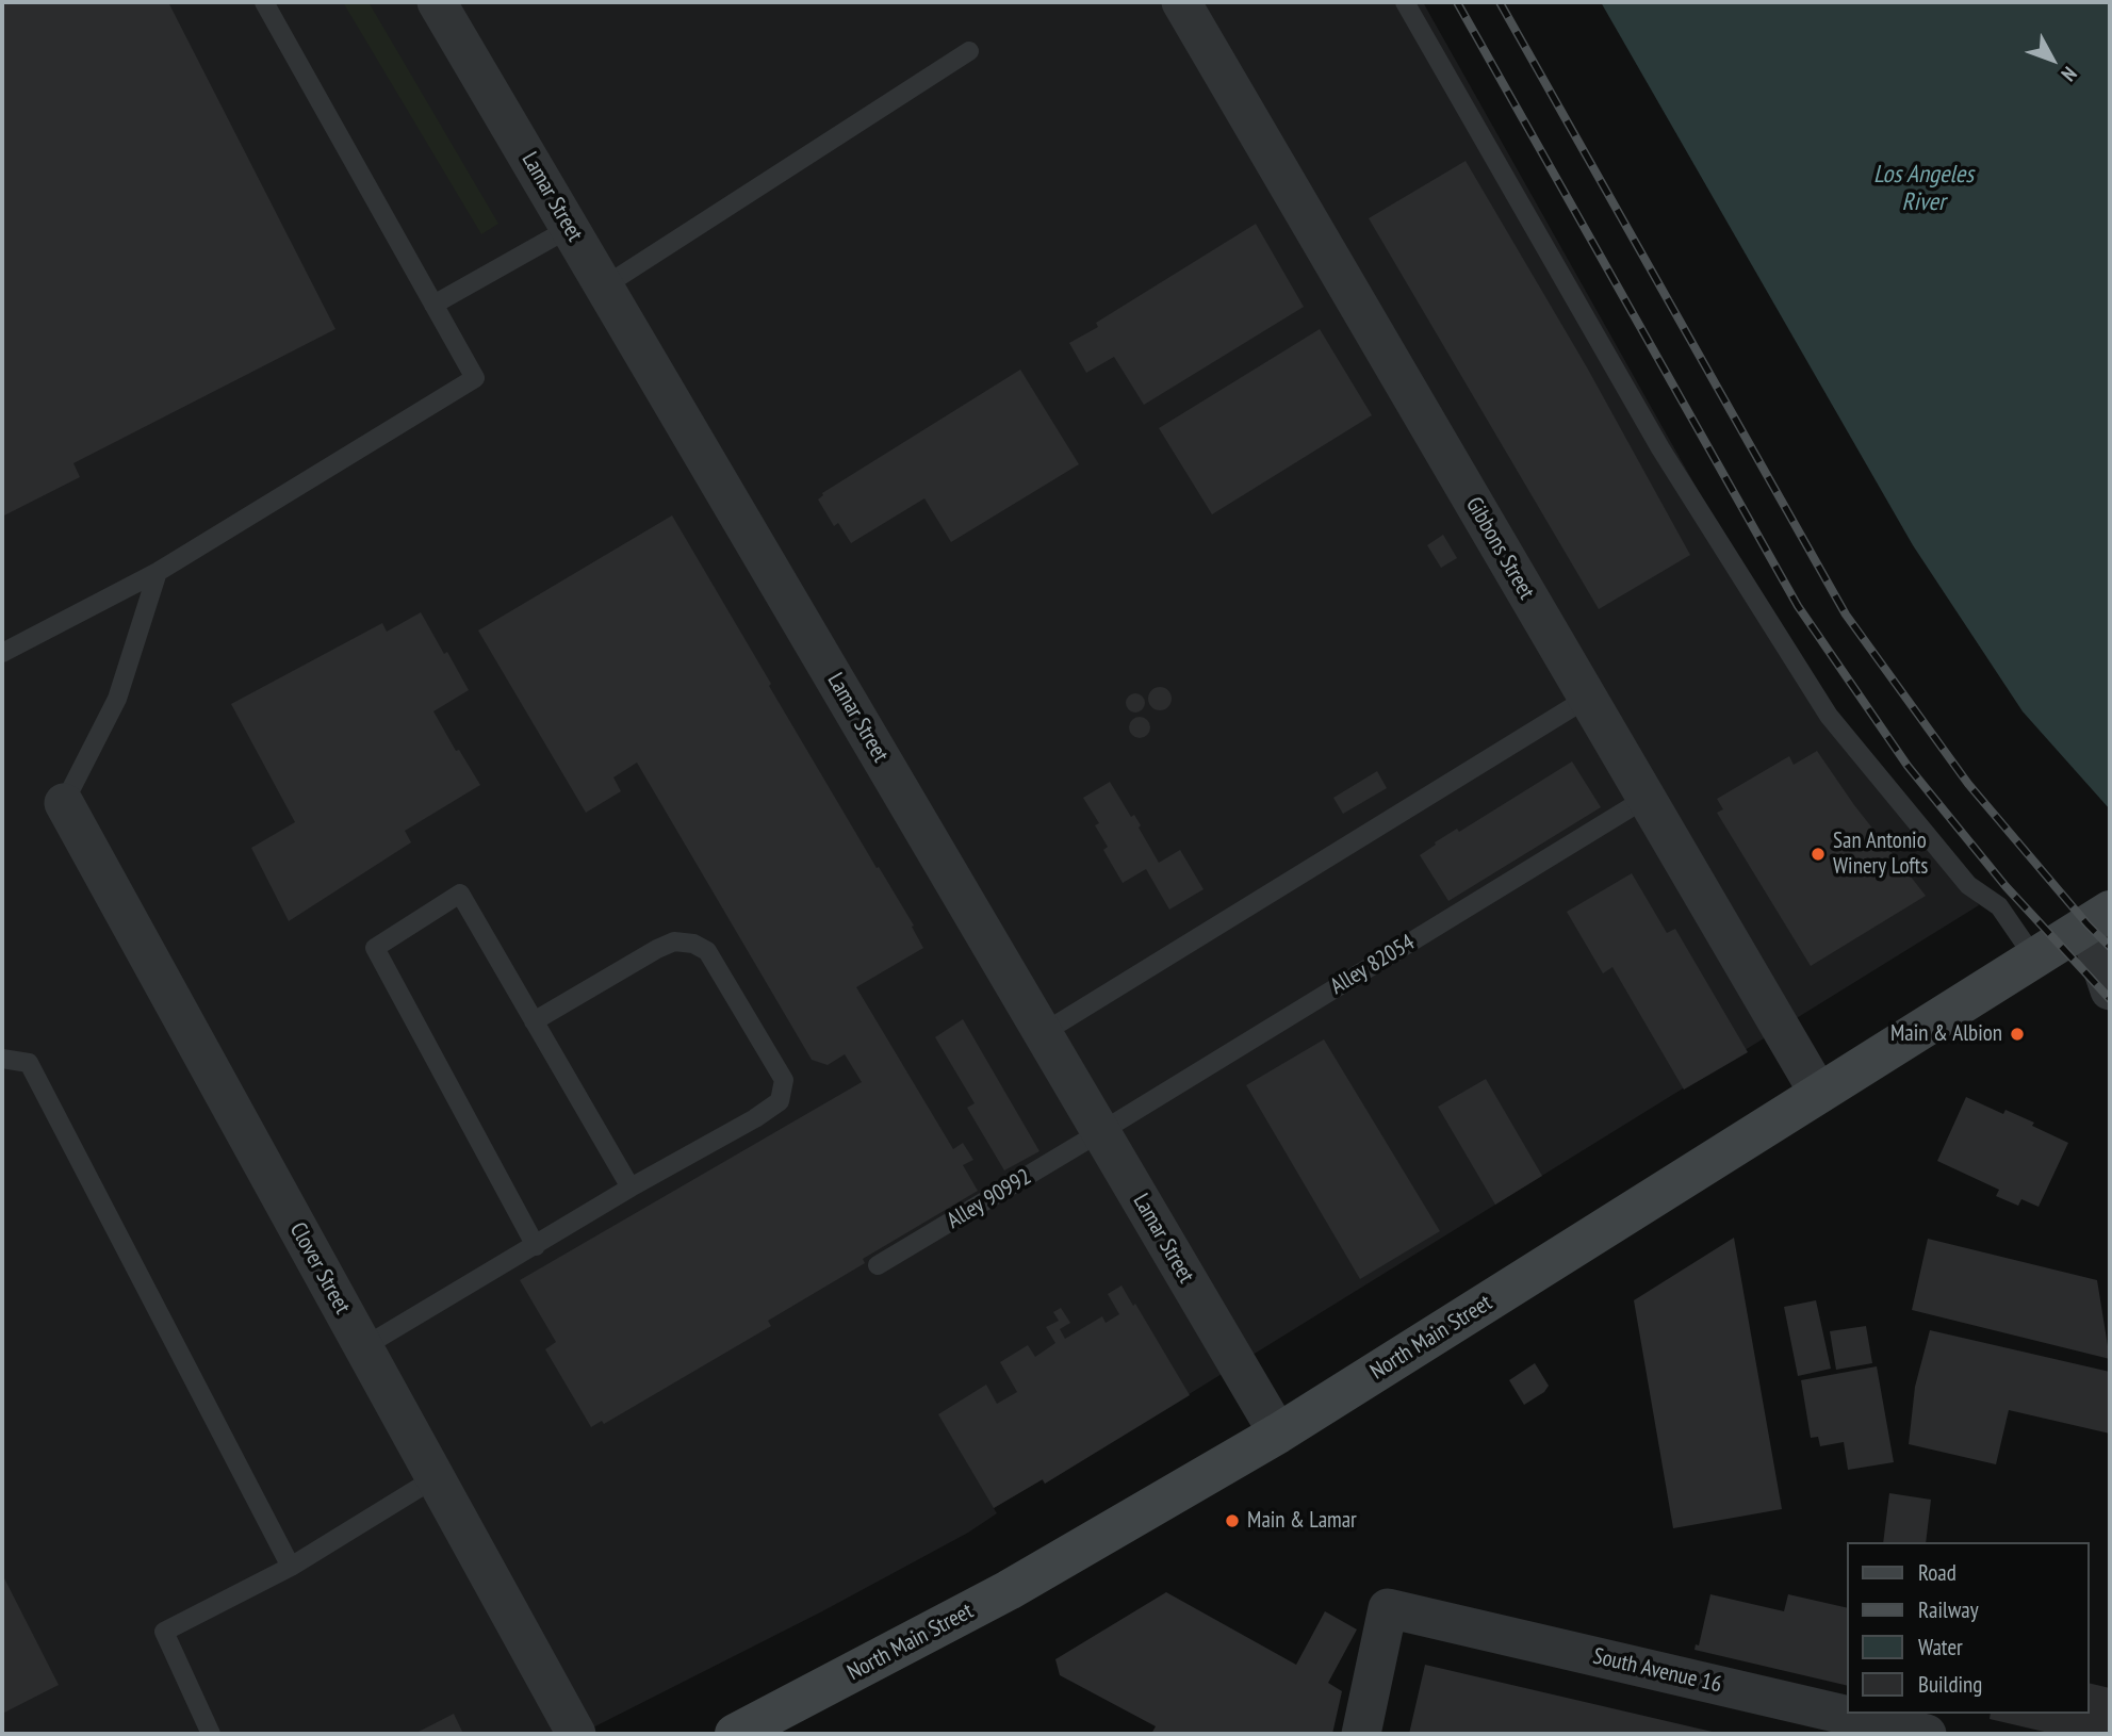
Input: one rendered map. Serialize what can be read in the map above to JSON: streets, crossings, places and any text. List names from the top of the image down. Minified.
{"streets":{"main road":["North Main Street"],"street":["Lamar Street","Gibbons Street","Clover Street","South Avenue 16"],"lane":["Alley 82054","Alley 90992"]},"crossings":[["Lamar Street","Alley 82054"],["Lamar Street","Alley 90992"],["Lamar Street","North Main Street"],["Gibbons Street","Alley 82054"],["Gibbons Street","North Main Street"],["Alley 82054","Alley 90992"]],"water":["Los Angeles River"],"places":["San Antonio Winery Lofts","Main & Albion","Main & Lamar"],"legend":["Road","Railway","Water","Building"],"north":"bottom right"}
